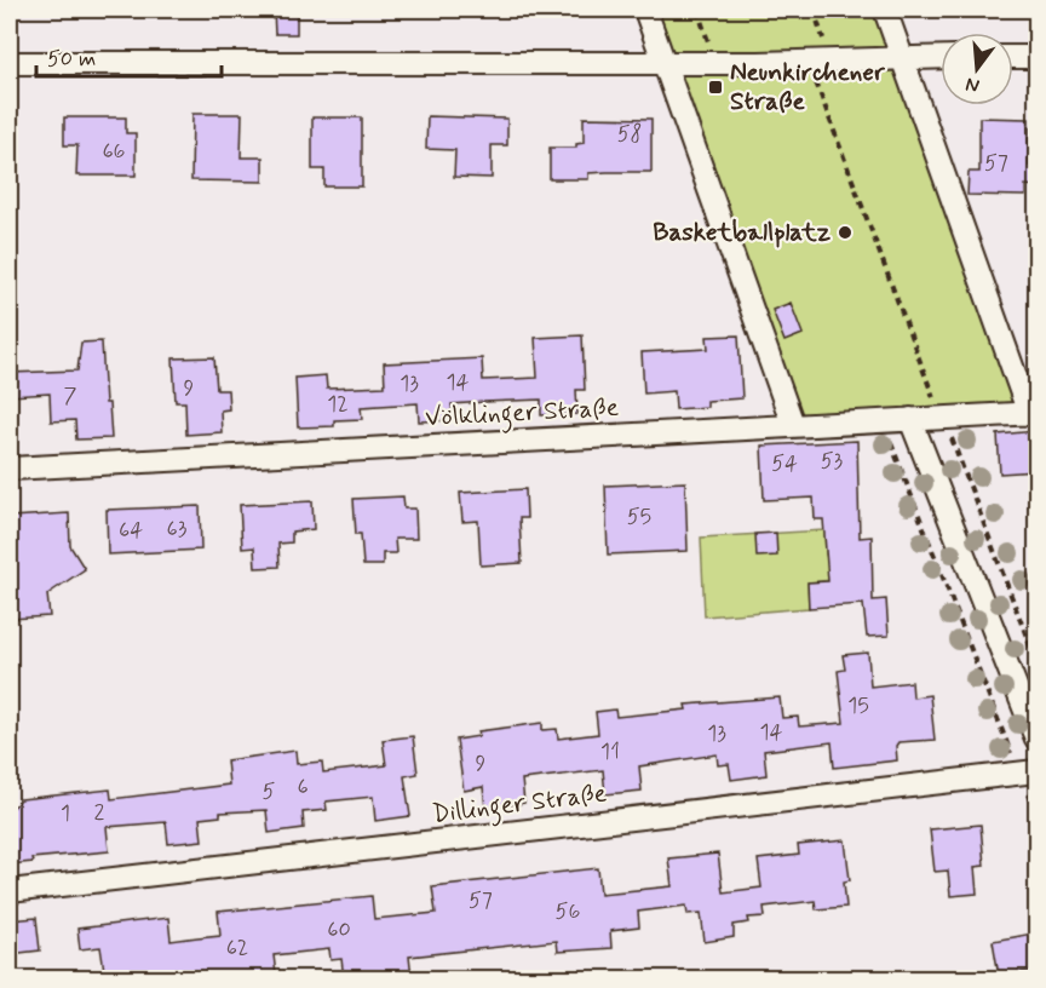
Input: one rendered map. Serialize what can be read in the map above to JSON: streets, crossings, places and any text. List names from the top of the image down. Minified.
{"streets":{"street":["Völklinger Straße","Dillinger Straße"]},"places":{"transit":["Neunkirchener Straße"],"other":["Basketballplatz"]},"house_numbers":["58","66","57","14","13","9","7","12","53","54","55","63","64","15","14","13","11","9","6","5","2","1","57","56","60","62"],"scale_bar":"50 m","north":"bottom"}
